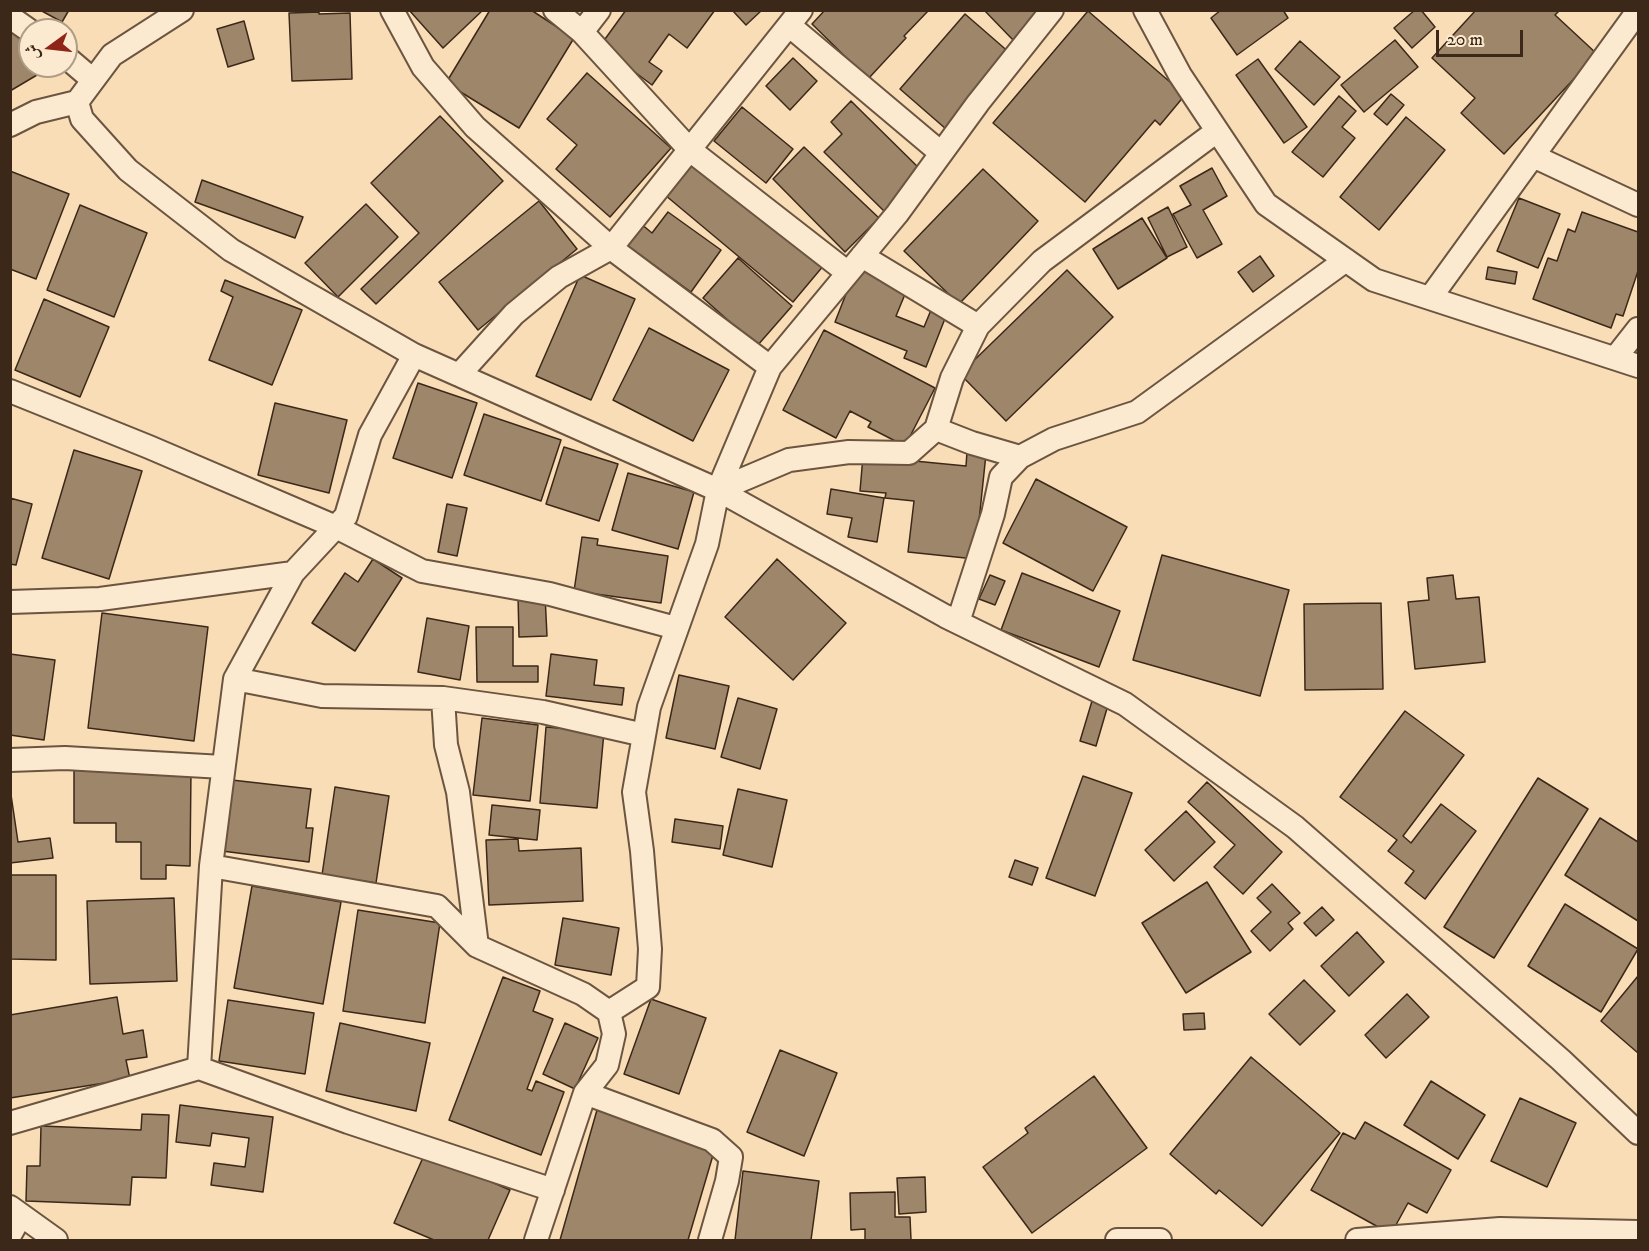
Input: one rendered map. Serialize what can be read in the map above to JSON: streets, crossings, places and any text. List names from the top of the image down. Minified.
{"scale_bar":"20 m","north":"left"}
